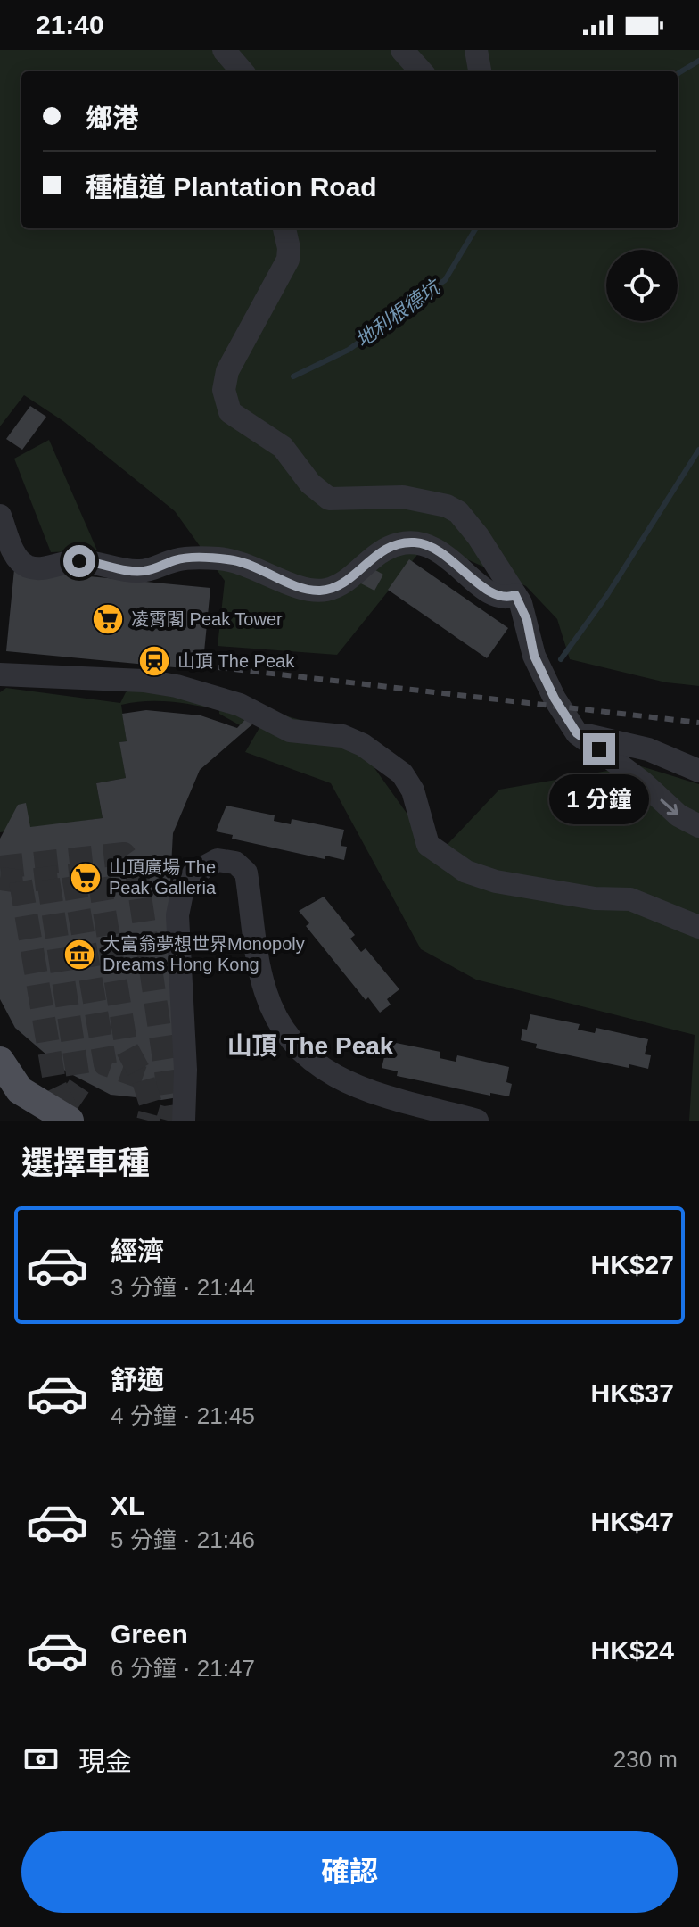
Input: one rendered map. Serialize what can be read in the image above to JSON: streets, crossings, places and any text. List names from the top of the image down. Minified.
{"districts":["山頂 The Peak"],"water":["地利根德坑"],"places":{"supermarket":["凌霄閣 Peak Tower","山頂廣場 The Peak Galleria"],"station":["山頂 The Peak"],"museum":["大富翁夢想世界Monopoly Dreams Hong Kong"]},"page":{"status":"21:40","banner":["鄉港","種植道 Plantation Road"],"bubble":"1 分鐘","heading":"選擇車種","list":[{"name":"經濟","note":"3 分鐘 · 21:44","value":"HK$27"},{"name":"舒適","note":"4 分鐘 · 21:45","value":"HK$37"},{"name":"XL","note":"5 分鐘 · 21:46","value":"HK$47"},{"name":"Green","note":"6 分鐘 · 21:47","value":"HK$24"}],"pay":["現金","230 m"],"buttons":"確認"}}
